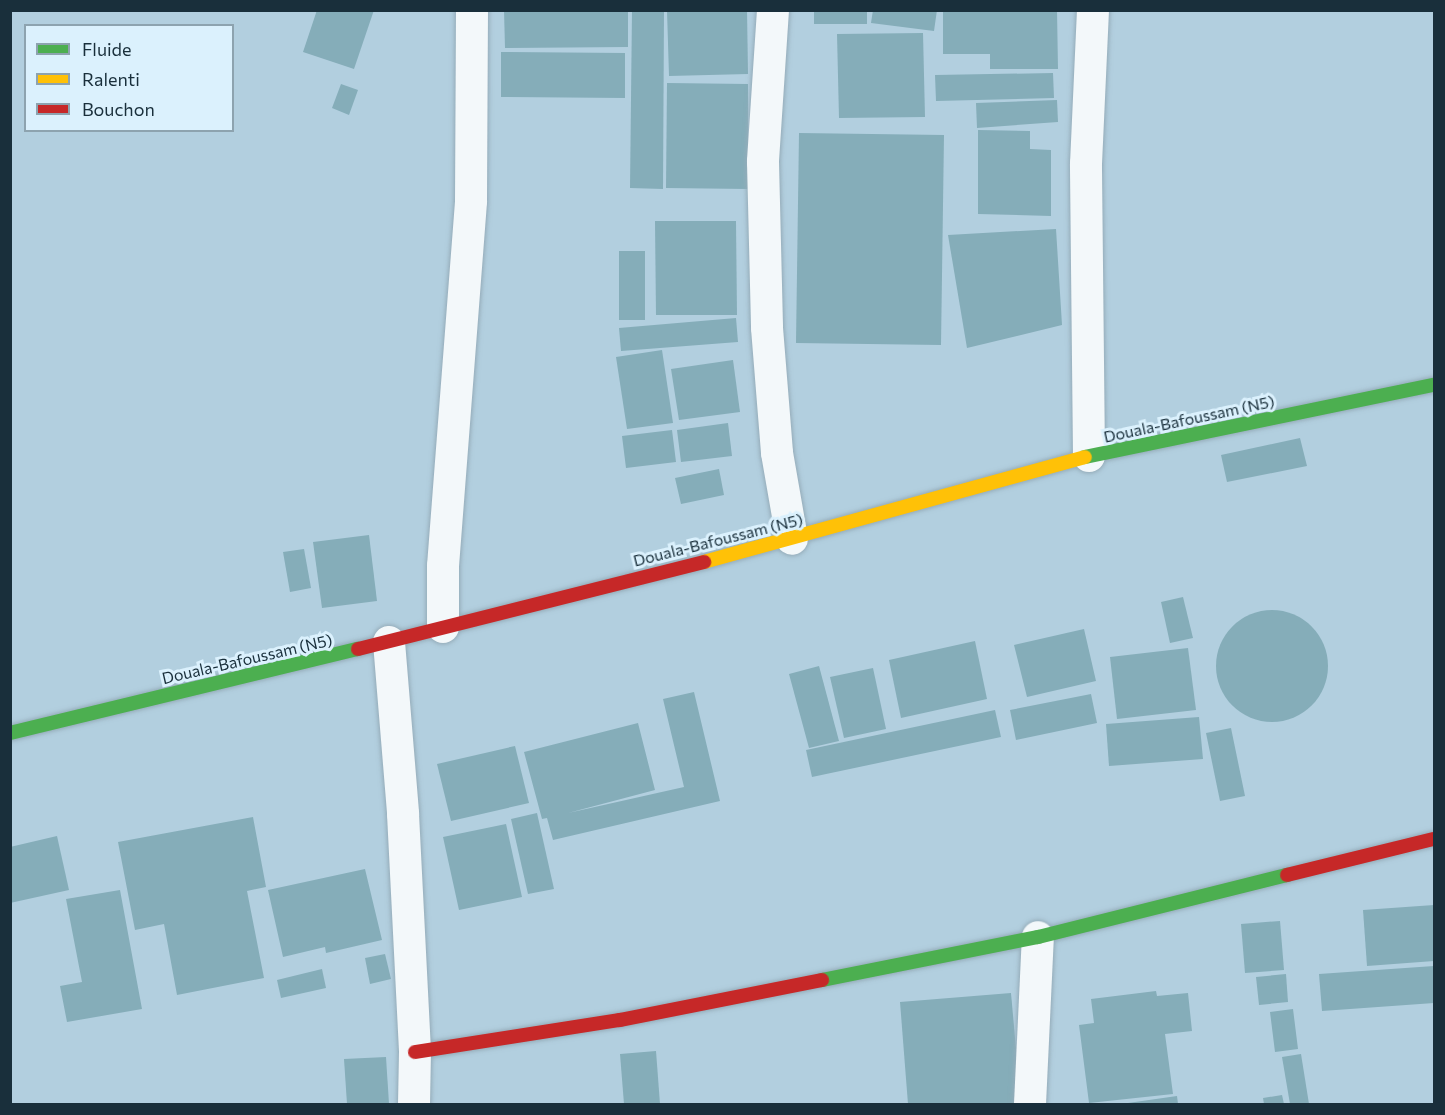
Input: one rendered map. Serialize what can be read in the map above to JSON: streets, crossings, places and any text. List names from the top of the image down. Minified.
{"streets":{"main road":["Douala-Bafoussam (N5)"]},"legend":["Fluide","Ralenti","Bouchon"]}
